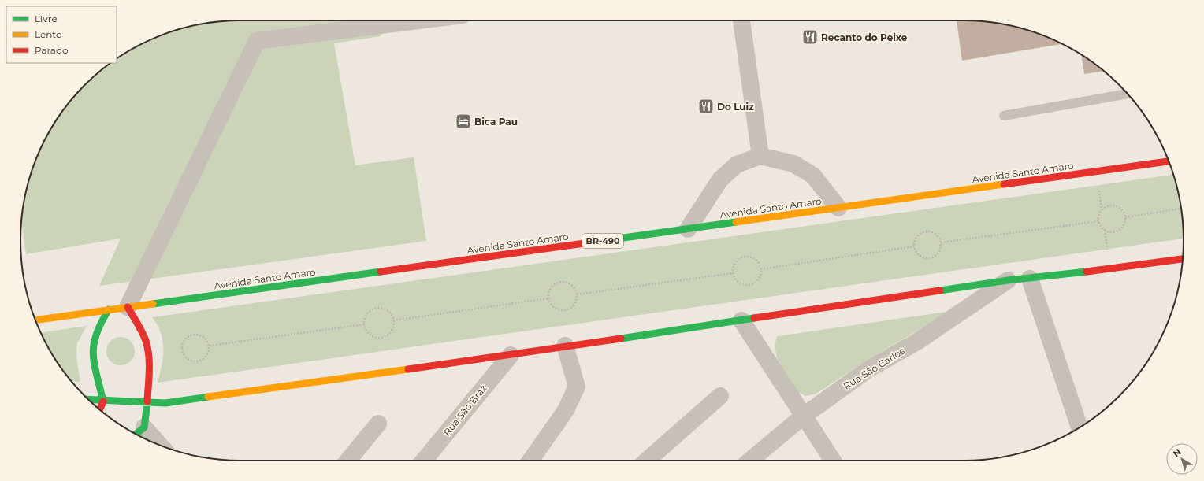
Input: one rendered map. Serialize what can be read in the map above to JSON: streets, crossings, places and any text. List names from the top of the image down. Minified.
{"streets":{"main road":["Avenida Santo Amaro","BR-490"],"street":["Rua São Carlos","Rua São Braz"]},"places":{"restaurant":["Recanto do Peixe","Do Luiz"],"hotel":["Bica Pau"]},"legend":["Livre","Lento","Parado"],"north":"top left"}
